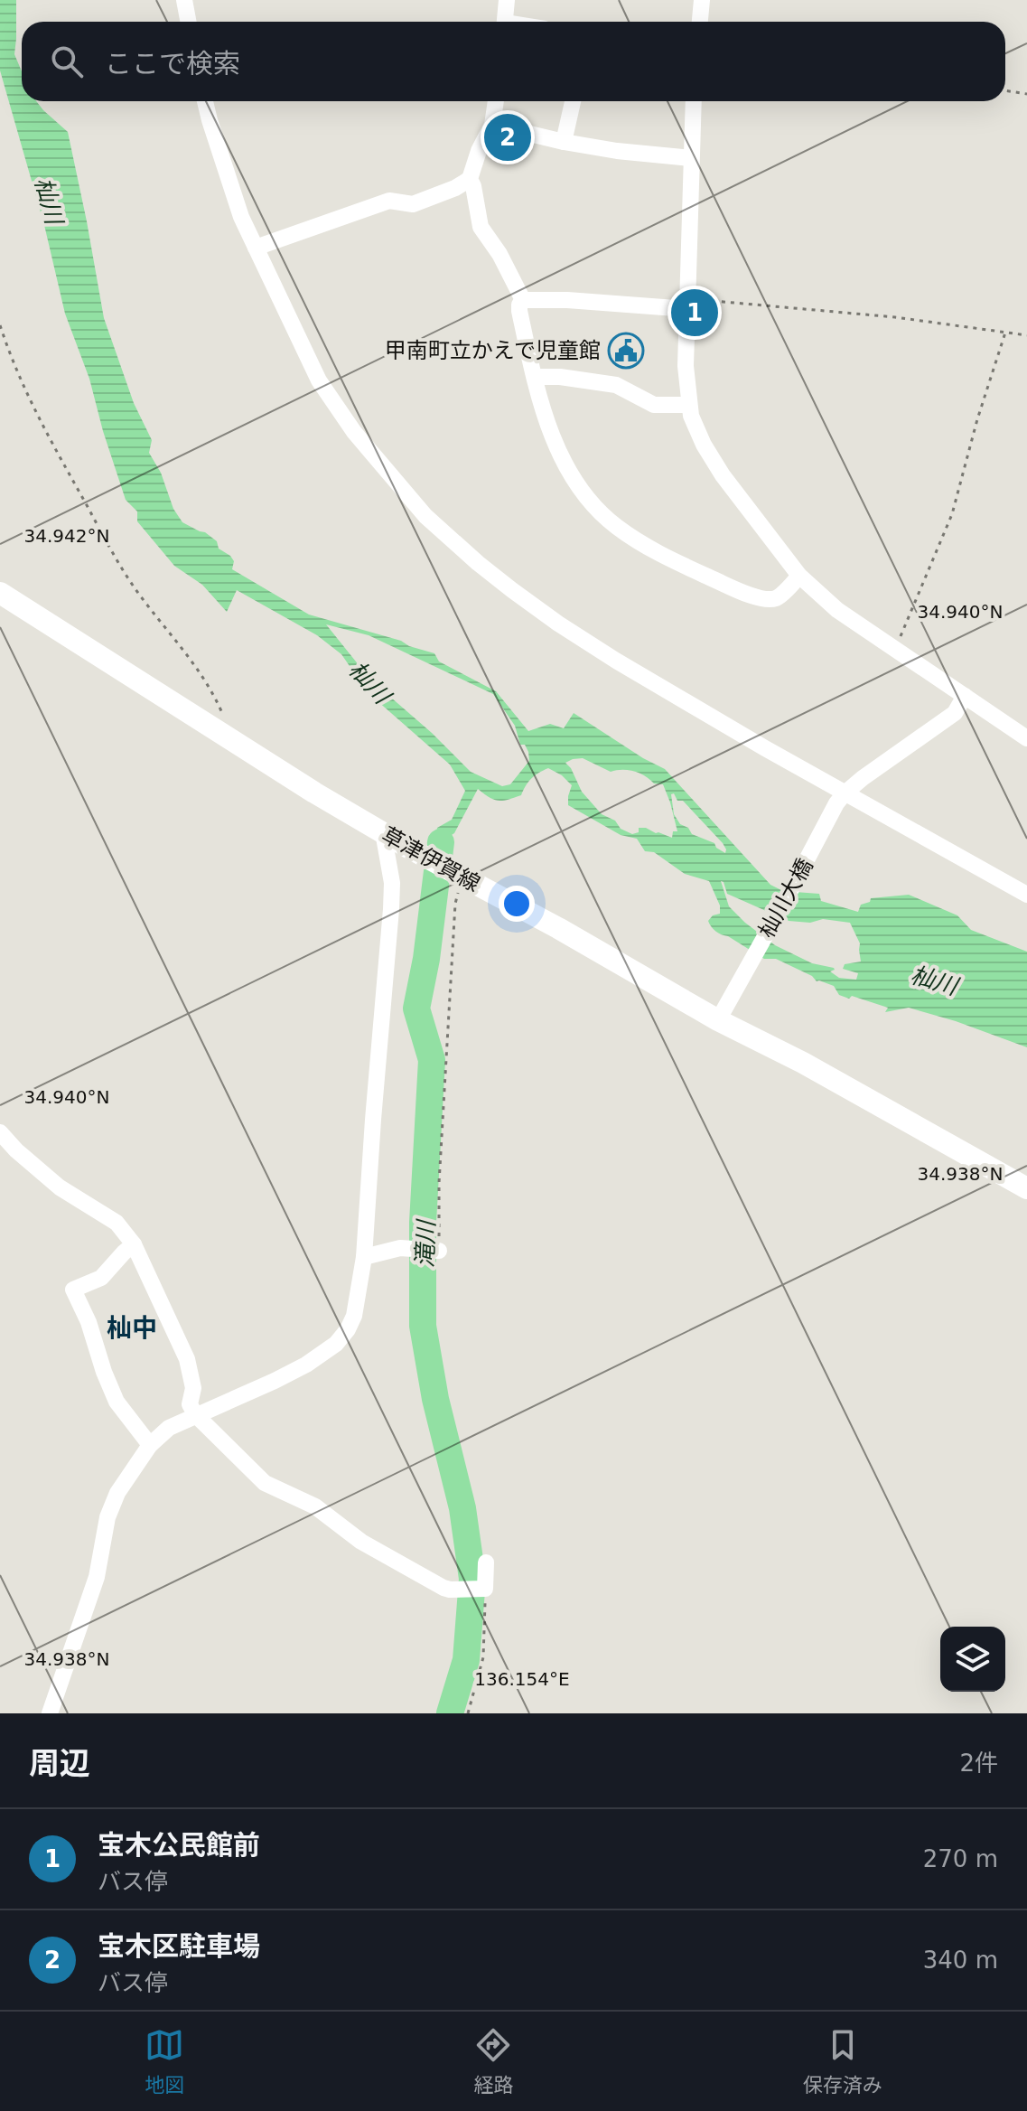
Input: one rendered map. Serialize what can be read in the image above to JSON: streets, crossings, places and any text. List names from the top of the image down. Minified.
{"streets":{"main road":["草津伊賀線"],"street":["杣川大橋"]},"crossings":[["草津伊賀線","杣川大橋"]],"districts":["杣中"],"water":["杣川","滝川"],"places":{"public building":["甲南町立かえで児童館"]},"page":{"search":"ここで検索","pins":["2","1"],"heading":["周辺","2件"],"list":[{"mark":"1","name":"宝木公民館前","note":"バス停","value":"270 m"},{"mark":"2","name":"宝木区駐車場","note":"バス停","value":"340 m"}],"nav":["地図","経路","保存済み"]},"coordinates":["34.942°N","34.940°N","34.938°N","136.154°E"]}
